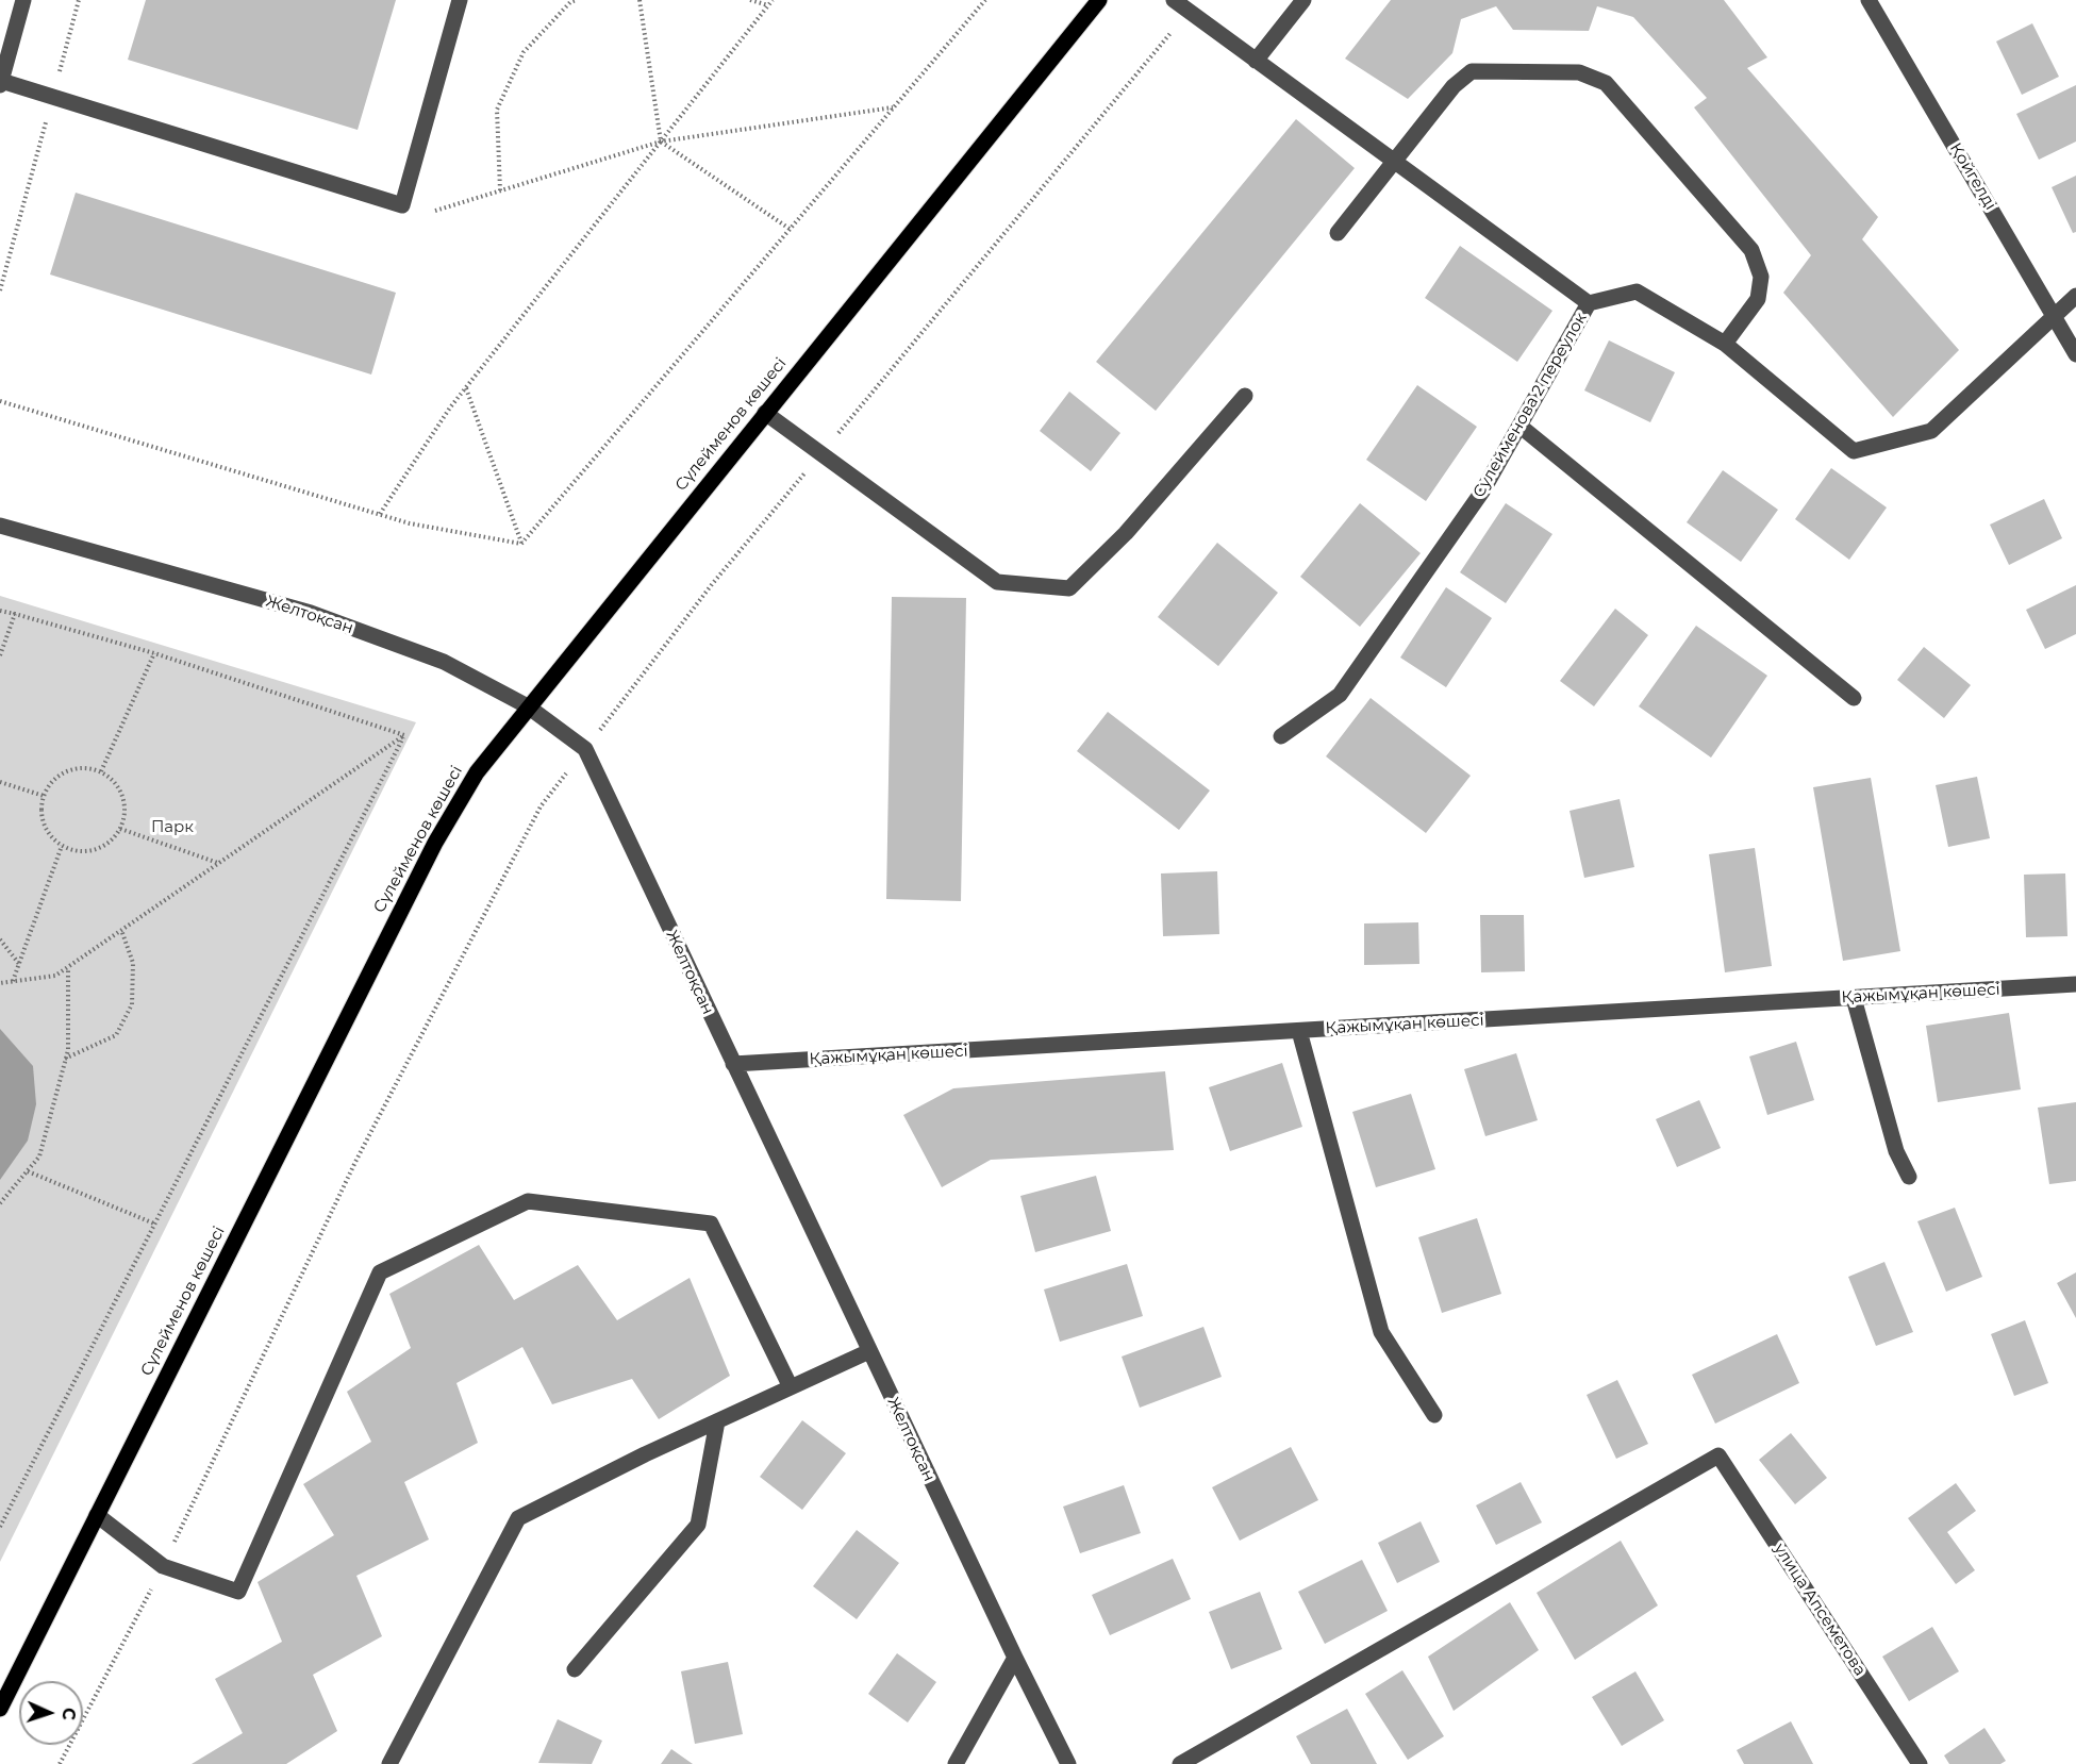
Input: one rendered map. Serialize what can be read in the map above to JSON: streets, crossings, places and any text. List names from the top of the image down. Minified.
{"streets":{"main road":["Сүлейменов көшесі"],"street":["Қойгелді","Сулейменова 2 переулок","Желтоқсан","Қажымұқан көшесі","улица Апсеметова"]},"crossings":[["Қойгелді","Сулейменова 2 переулок"],["Сүлейменов көшесі","Желтоқсан"],["Желтоқсан","Қажымұқан көшесі"]],"parks":["Парк"],"north":"right"}
